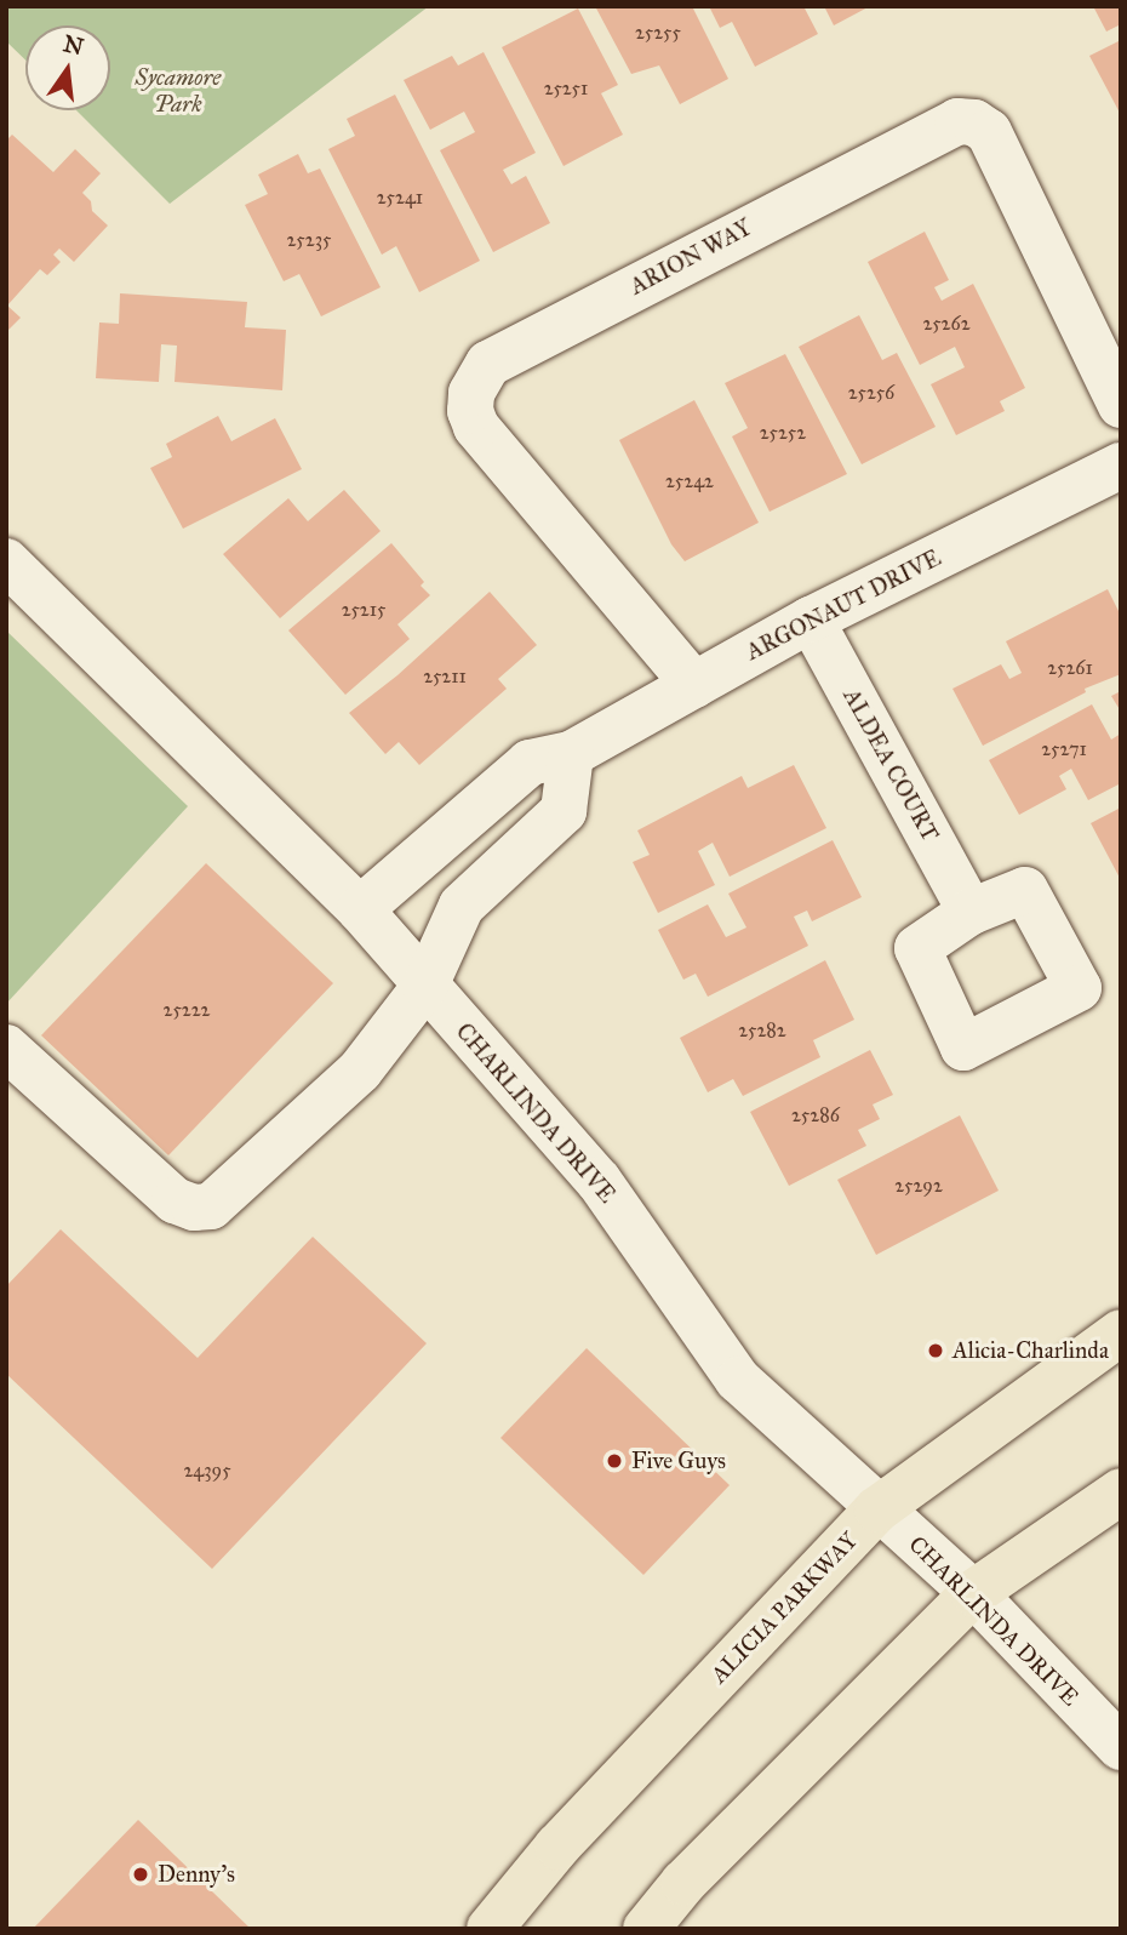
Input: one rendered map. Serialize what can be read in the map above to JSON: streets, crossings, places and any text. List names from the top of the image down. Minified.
{"streets":{"main road":["ALICIA PARKWAY"],"street":["ARION WAY","ARGONAUT DRIVE","ALDEA COURT","CHARLINDA DRIVE"]},"crossings":[["ARION WAY","ARGONAUT DRIVE"],["ARGONAUT DRIVE","ALDEA COURT"],["ARGONAUT DRIVE","CHARLINDA DRIVE"],["CHARLINDA DRIVE","ALICIA PARKWAY"]],"parks":["Sycamore Park"],"places":["Alicia-Charlinda","Five Guys","Denny's"],"house_numbers":["25255","25251","25241","25235","25262","25256","25252","25242","25215","25261","25211","25271","25222","25282","25286","25292","24395"],"north":"top"}
